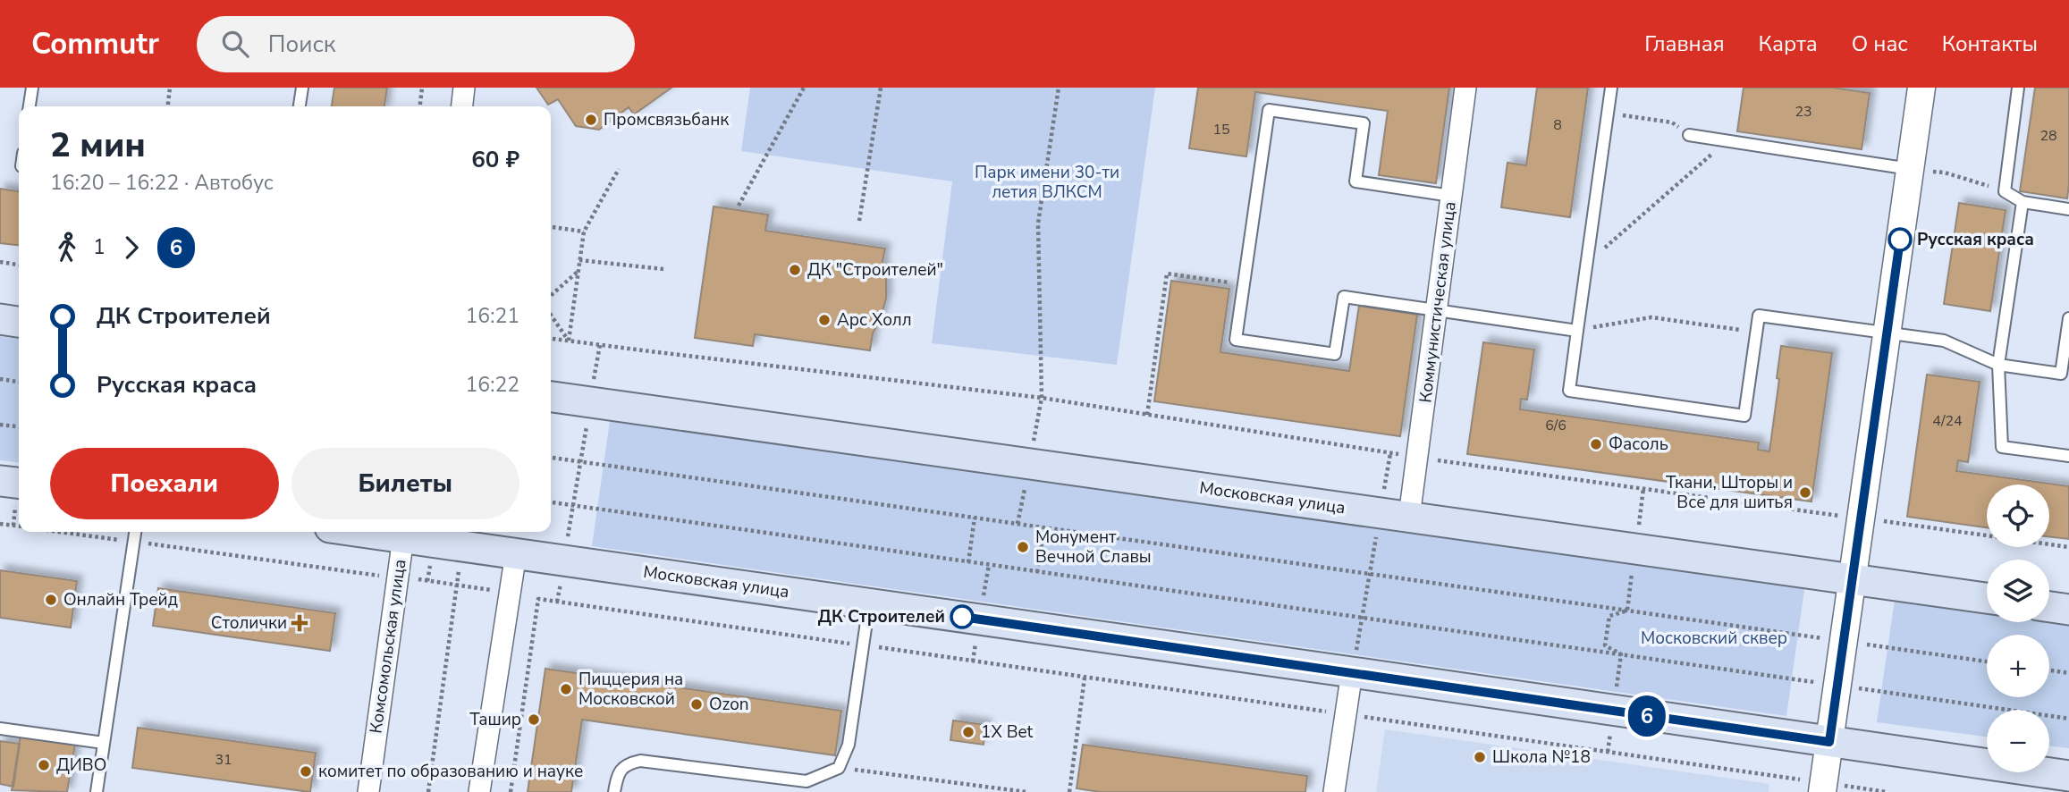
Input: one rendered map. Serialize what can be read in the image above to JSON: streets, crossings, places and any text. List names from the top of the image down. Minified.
{"streets":{"main road":["Московская улица"],"street":["Коммунистическая улица","Комсомольская улица"]},"crossings":[["Коммунистическая улица","Московская улица"],["Московская улица","Комсомольская улица"]],"parks":["Парк имени 30-ти летия ВЛКСМ","Московский сквер"],"places":{"other":["Промсвязьбанк","Русская краса","ДК \"Строителей\"","Арс Холл","Фасоль","Ткани, Шторы и Все для шитья","Монумент Вечной Славы","Онлайн Трейд","ДК Строителей","Пиццерия на Московской","Ozon","Ташир","1X Bet","Школа №18","ДИВО","комитет по образованию и науке"],"health":["Столички"]},"lines":["bus line 6"],"house_numbers":["23","8","15","28","4/24","6/6","31"],"page":{"header":"Commutr","search":"Поиск","nav":["Главная","Карта","О нас","Контакты"],"on_map":"6","heading":["2 мин","16:20 – 16:22 · Автобус","60 ₽"],"legs":["1","6"],"list":[{"name":"ДК Строителей","value":"16:21"},{"name":"Русская краса","value":"16:22"}],"buttons":["Поехали","Билеты"],"map_buttons":["+","−"]}}
